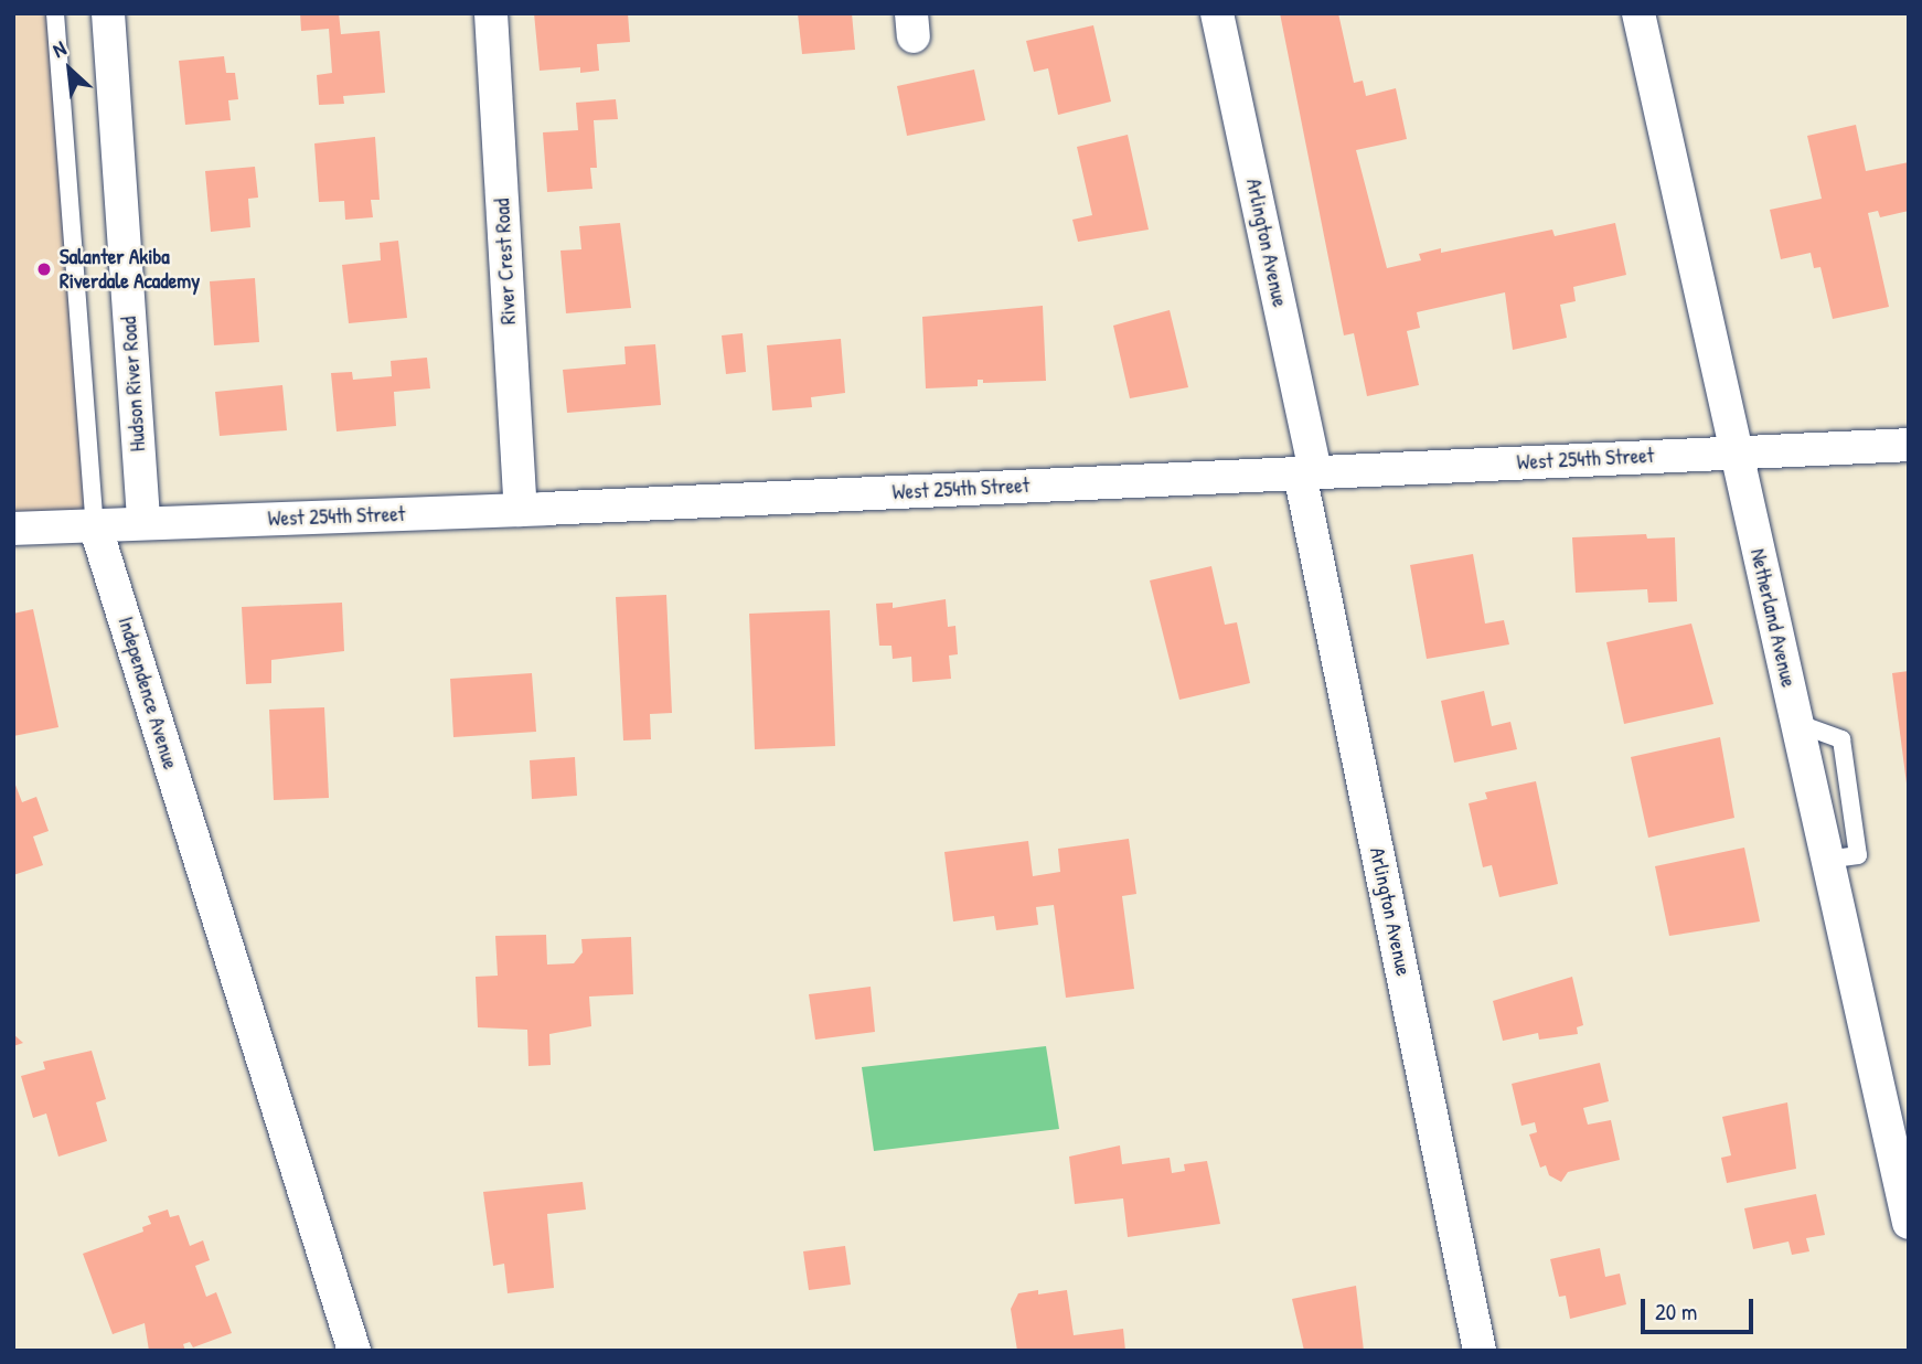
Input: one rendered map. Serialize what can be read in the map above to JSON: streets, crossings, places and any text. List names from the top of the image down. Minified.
{"streets":{"street":["Arlington Avenue","River Crest Road","Hudson River Road","West 254th Street","Netherland Avenue","Independence Avenue"]},"crossings":[["Arlington Avenue","West 254th Street"],["River Crest Road","West 254th Street"],["Hudson River Road","West 254th Street"],["West 254th Street","Netherland Avenue"],["West 254th Street","Independence Avenue"]],"places":["Salanter Akiba Riverdale Academy"],"scale_bar":"20 m","north":"top left"}
